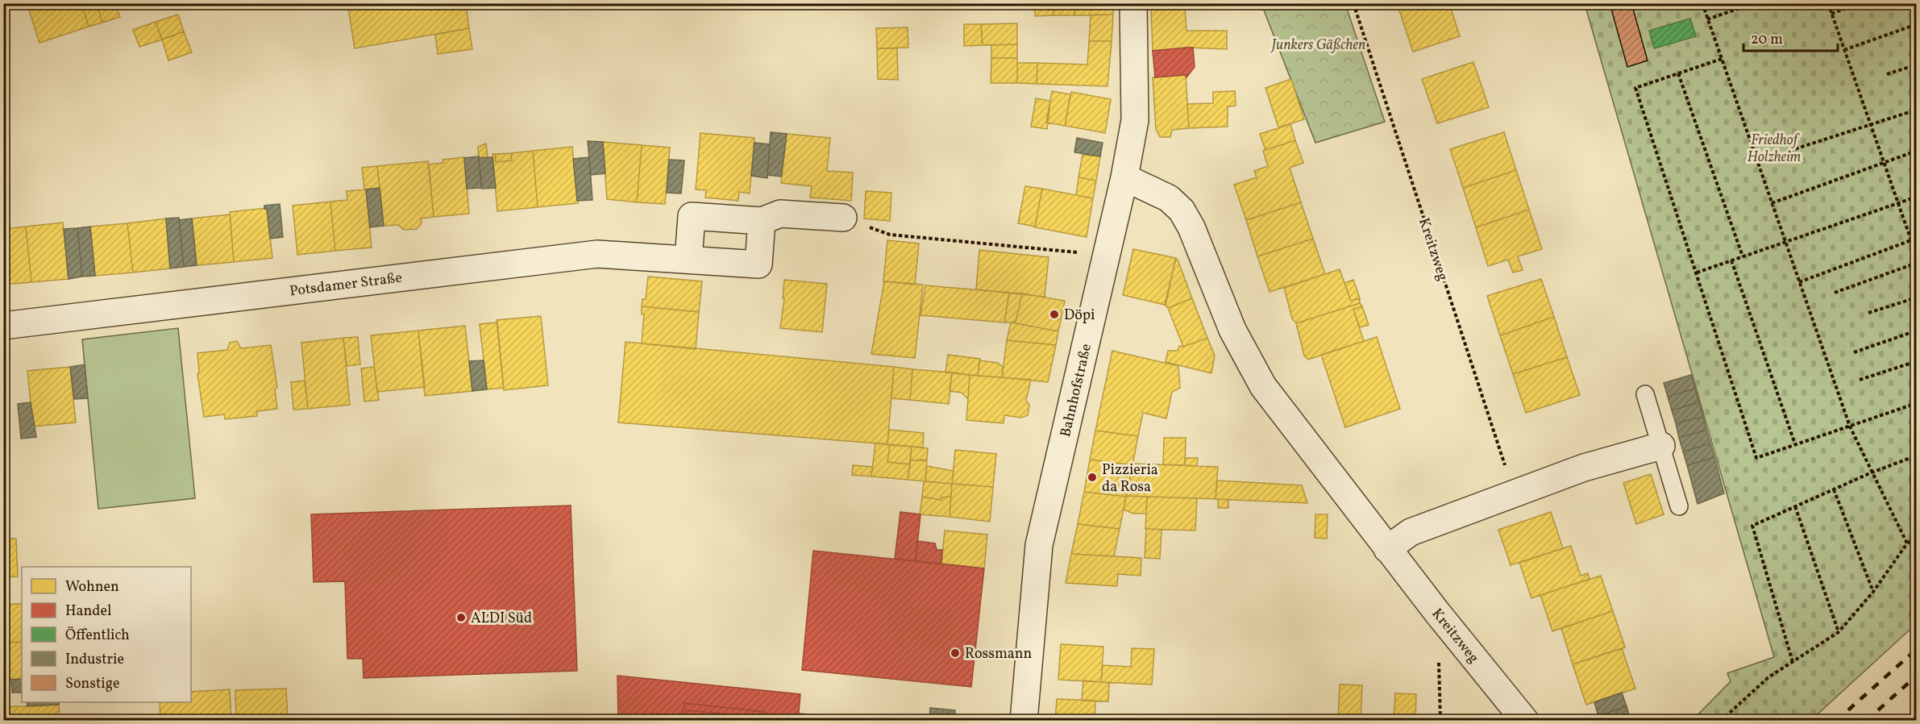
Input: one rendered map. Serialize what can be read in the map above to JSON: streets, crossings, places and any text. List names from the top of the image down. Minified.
{"streets":{"street":["Kreitzweg","Potsdamer Straße","Bahnhofstraße"]},"crossings":[["Kreitzweg","Bahnhofstraße"]],"parks":["Junkers Gäßchen","Friedhof Holzheim"],"places":["Döpi","Pizzieria da Rosa","ALDI Süd","Rossmann"],"legend":["Wohnen","Handel","Öffentlich","Industrie","Sonstige"],"scale_bar":"20 m"}
